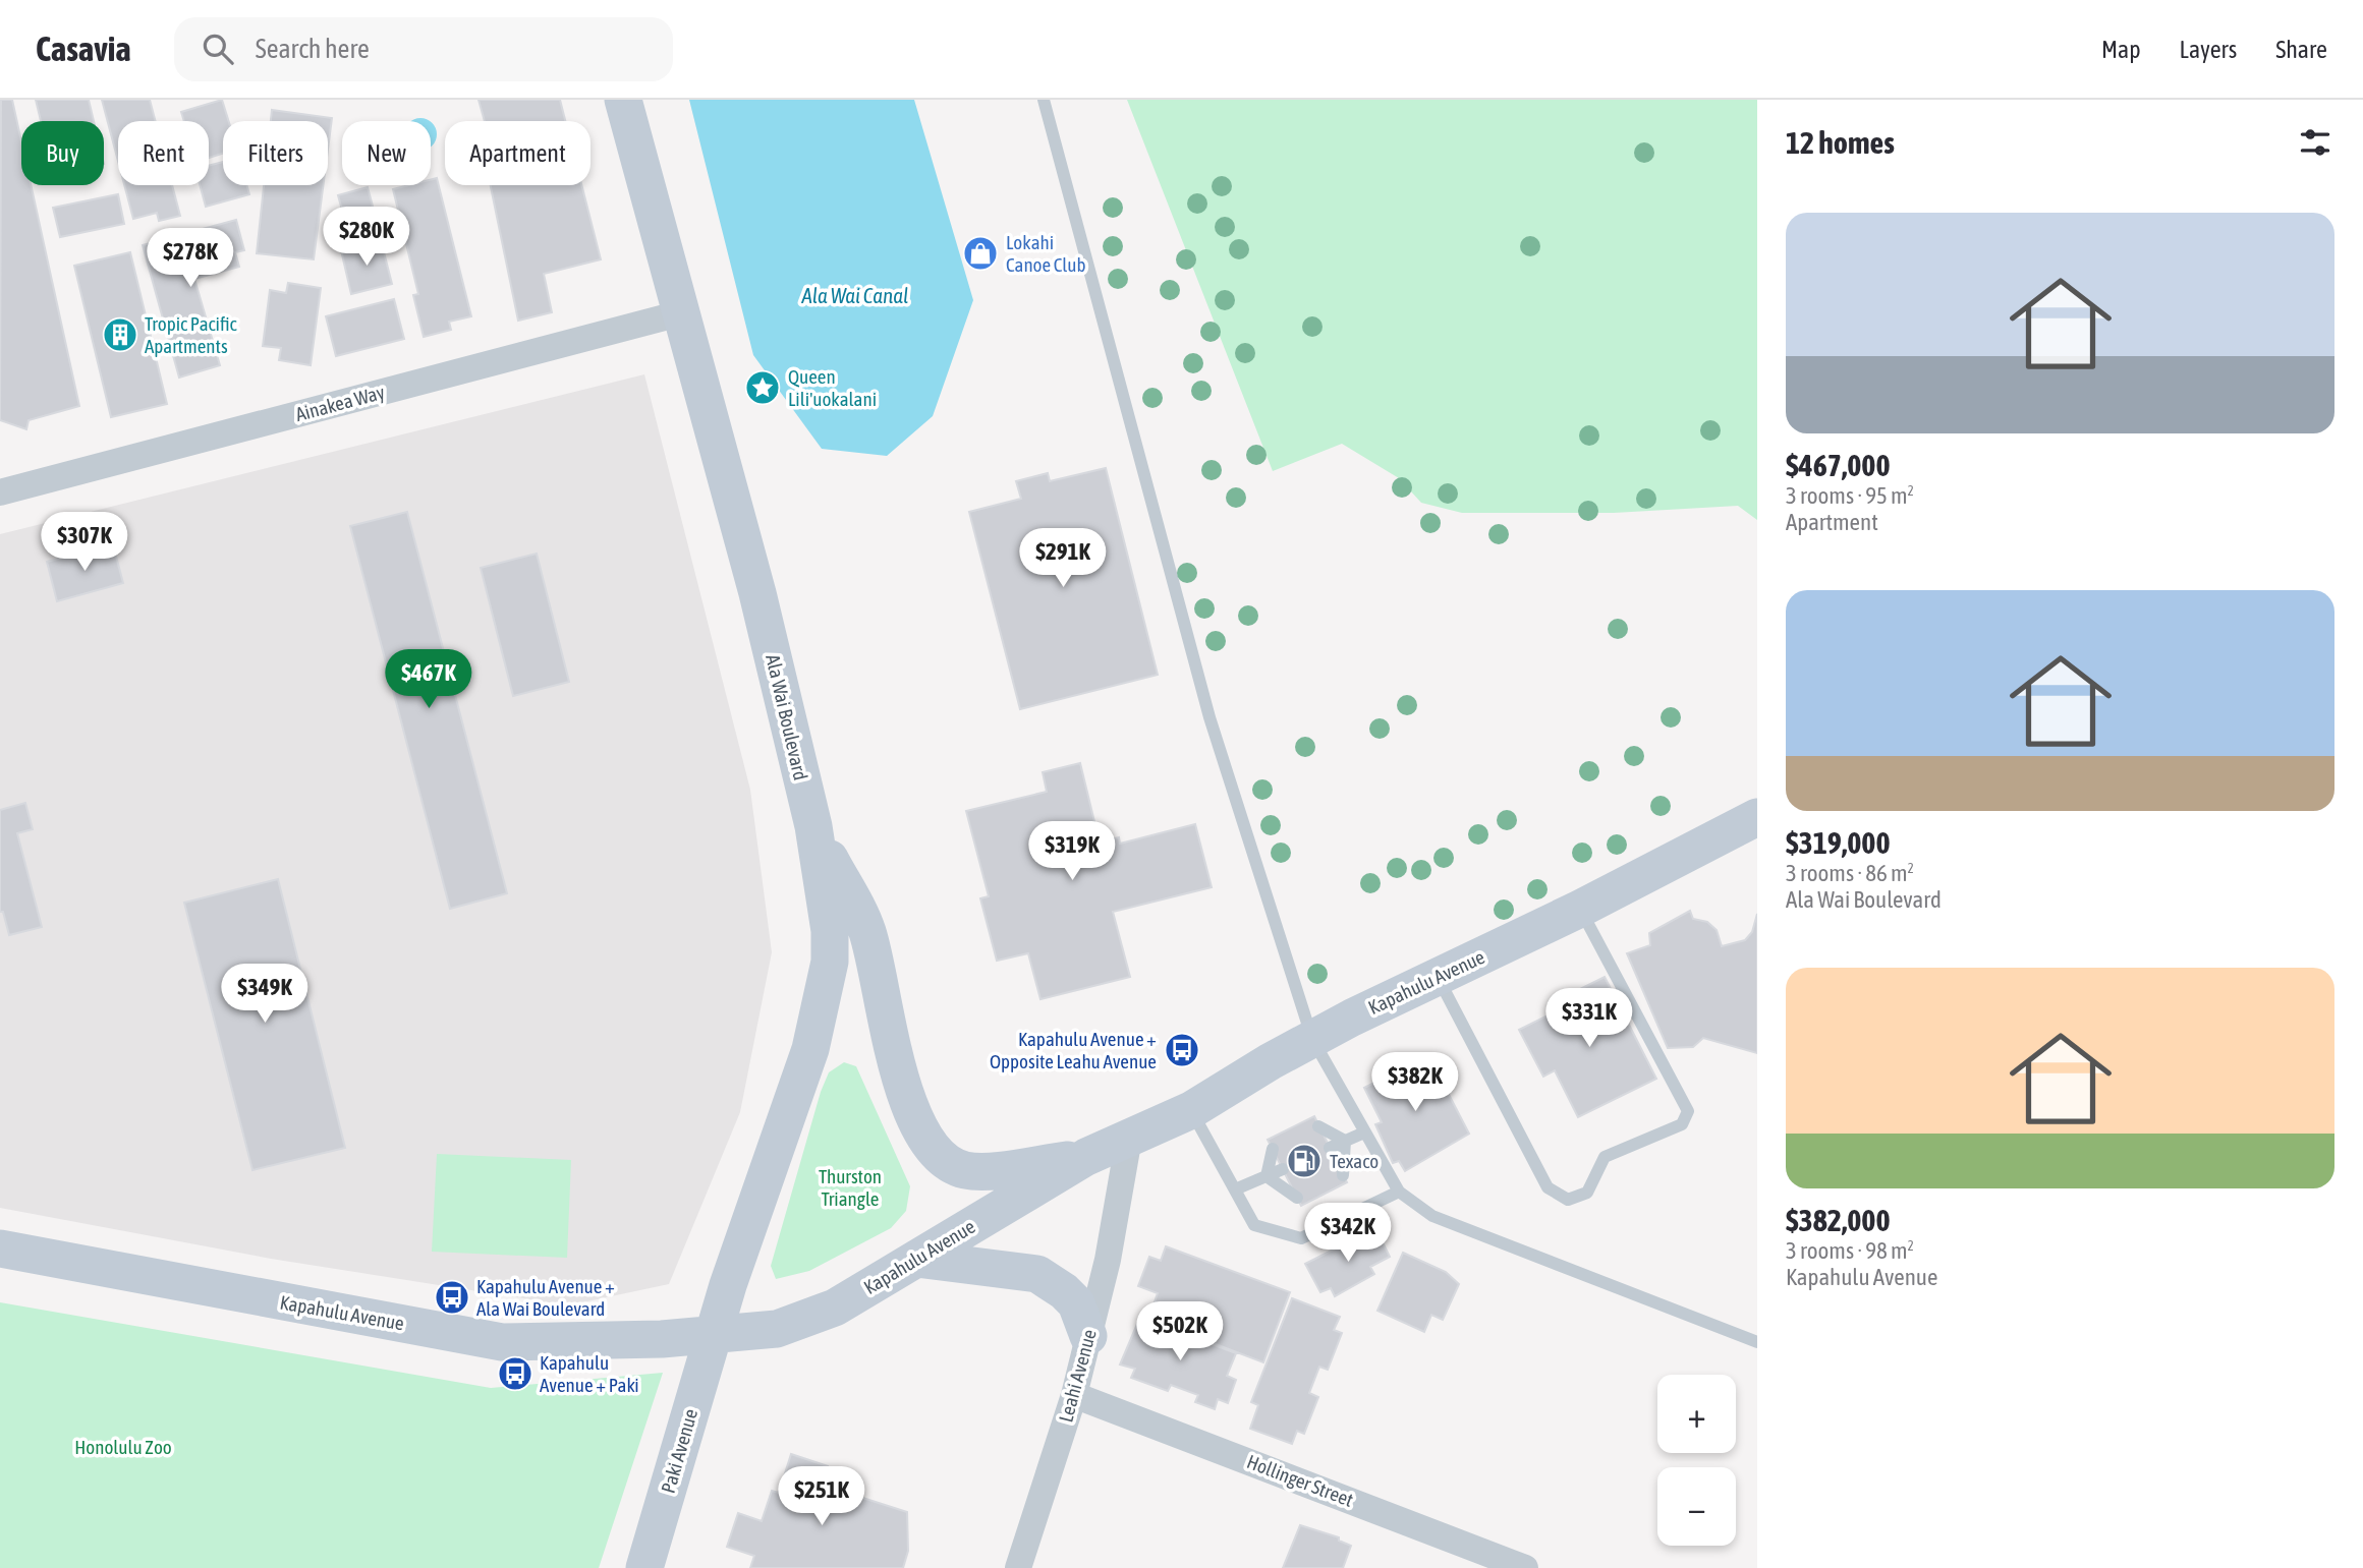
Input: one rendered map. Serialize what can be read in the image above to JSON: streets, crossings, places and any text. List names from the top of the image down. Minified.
{"streets":{"main road":["Ala Wai Boulevard","Kapahulu Avenue","Paki Avenue"],"street":["Ainakea Way","Leahi Avenue","Hollinger Street"]},"crossings":[["Ainakea Way","Ala Wai Boulevard"],["Ala Wai Boulevard","Kapahulu Avenue"],["Ala Wai Boulevard","Paki Avenue"],["Kapahulu Avenue","Leahi Avenue"],["Kapahulu Avenue","Paki Avenue"],["Leahi Avenue","Hollinger Street"]],"water":["Ala Wai Canal"],"parks":["Thurston Triangle","Honolulu Zoo"],"places":{"shop":["Lokahi Canoe Club"],"building":["Tropic Pacific Apartments"],"place":["Queen Lili'uokalani"],"bus stop":["Kapahulu Avenue + Opposite Leahu Avenue","Kapahulu Avenue + Ala Wai Boulevard","Kapahulu Avenue + Paki"],"fuel station":["Texaco"]},"page":{"header":"Casavia","search":"Search here","nav":["Map","Layers","Share"],"heading":"12 homes","chip":["Buy","Rent","Filters","New","Apartment"],"list":[{"name":"$467,000","note":"3 rooms · 95 m² · Apartment"},{"name":"$319,000","note":"3 rooms · 86 m² · Ala Wai Boulevard"},{"name":"$382,000","note":"3 rooms · 98 m² · Kapahulu Avenue"}],"price":["$280K","$278K","$307K","$291K","$467K","$319K","$349K","$331K","$382K","$342K","$502K","$251K"],"map_buttons":["+","−"]}}
